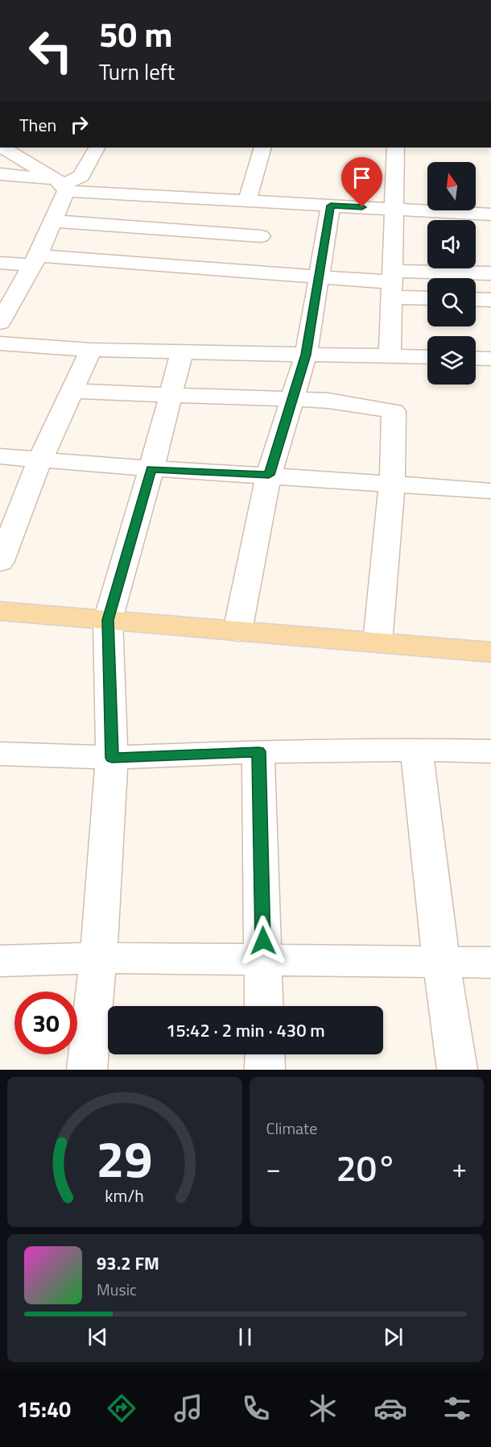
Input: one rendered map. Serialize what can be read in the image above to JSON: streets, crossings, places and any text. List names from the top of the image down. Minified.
{"north":"top","page":{"turn":["50 m","Turn left"],"then":"Then","limit":"30","trip":"15:42 · 2 min · 430 m","tile":"Climate","heat":["−","20°","+"],"song":["93.2 FM","Music"],"tabs":"15:40","gauge":["29","km/h"]}}
